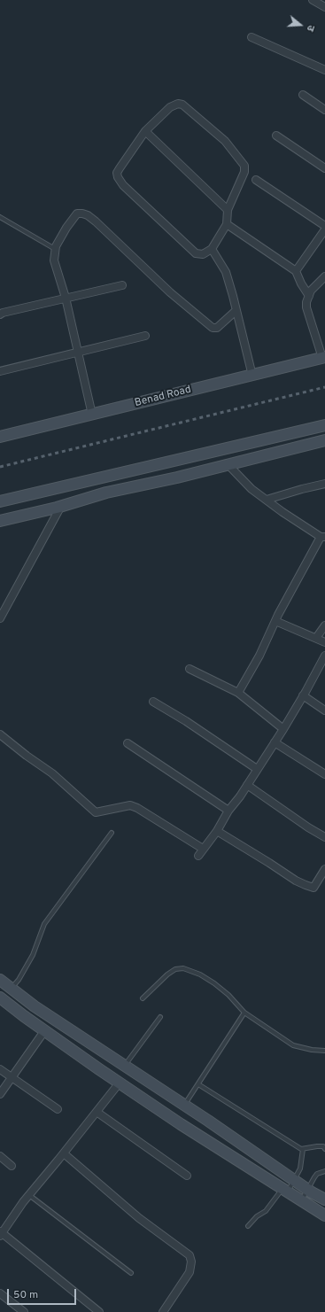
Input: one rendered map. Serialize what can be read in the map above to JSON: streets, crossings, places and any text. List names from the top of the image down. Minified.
{"streets":{"street":["Benad Road"]},"scale_bar":"50 m","north":"right"}
